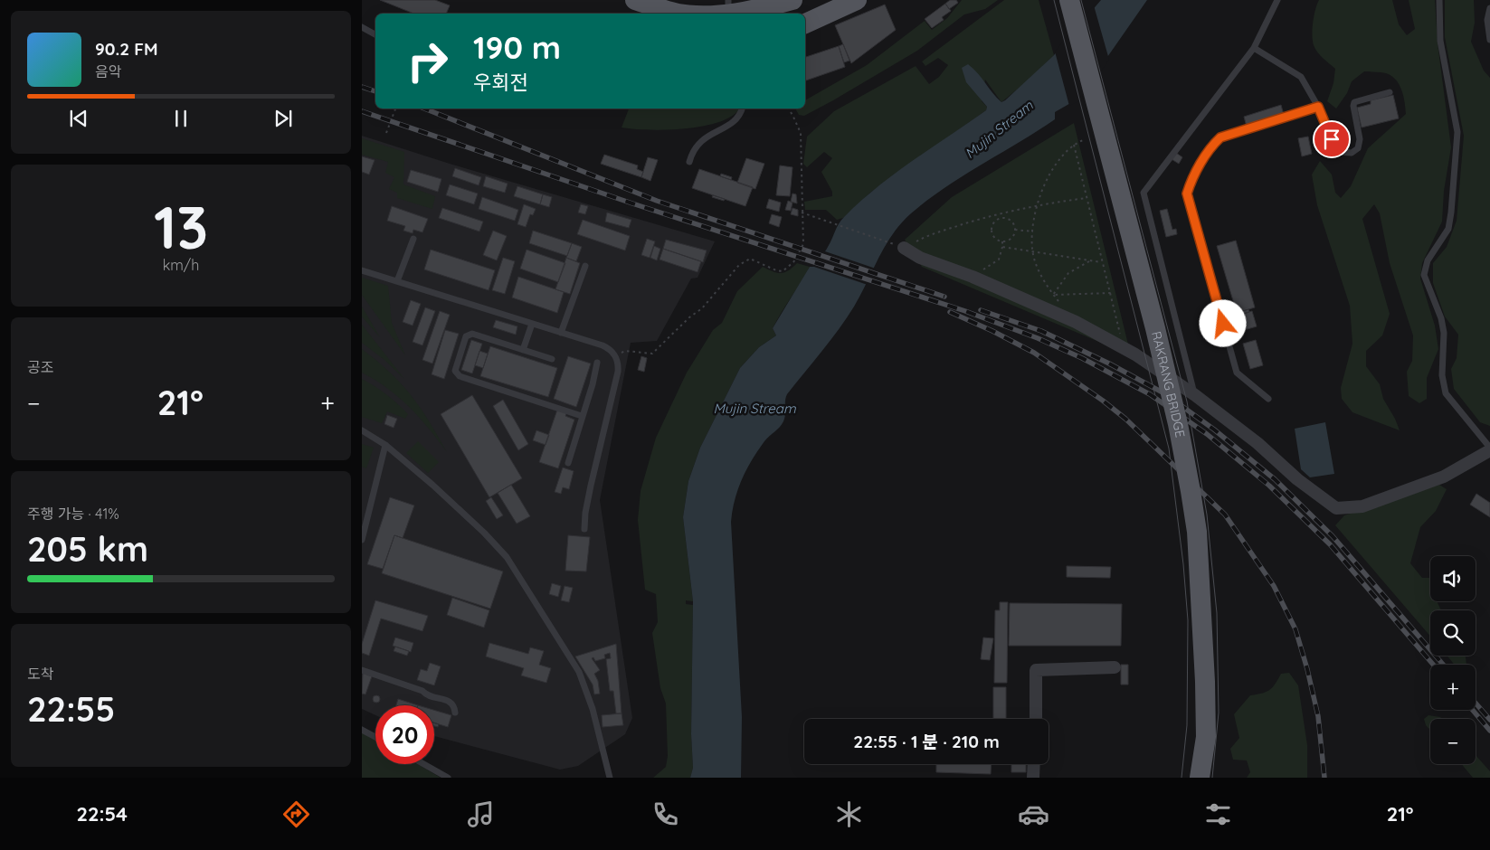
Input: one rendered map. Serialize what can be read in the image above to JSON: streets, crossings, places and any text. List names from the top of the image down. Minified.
{"streets":{"main road":["RAKRANG BRIDGE"]},"water":["Mujin Stream"],"page":{"turn":["190 m","우회전"],"song":["90.2 FM","음악"],"tile":[["13","km/h"],"공조",["주행 가능 · 41%","205 km"],["도착","22:55"]],"heat":["−","21°","+"],"map_buttons":["+","−"],"limit":"20","trip":"22:55 · 1 분 · 210 m","tabs":["22:54","21°"]}}
